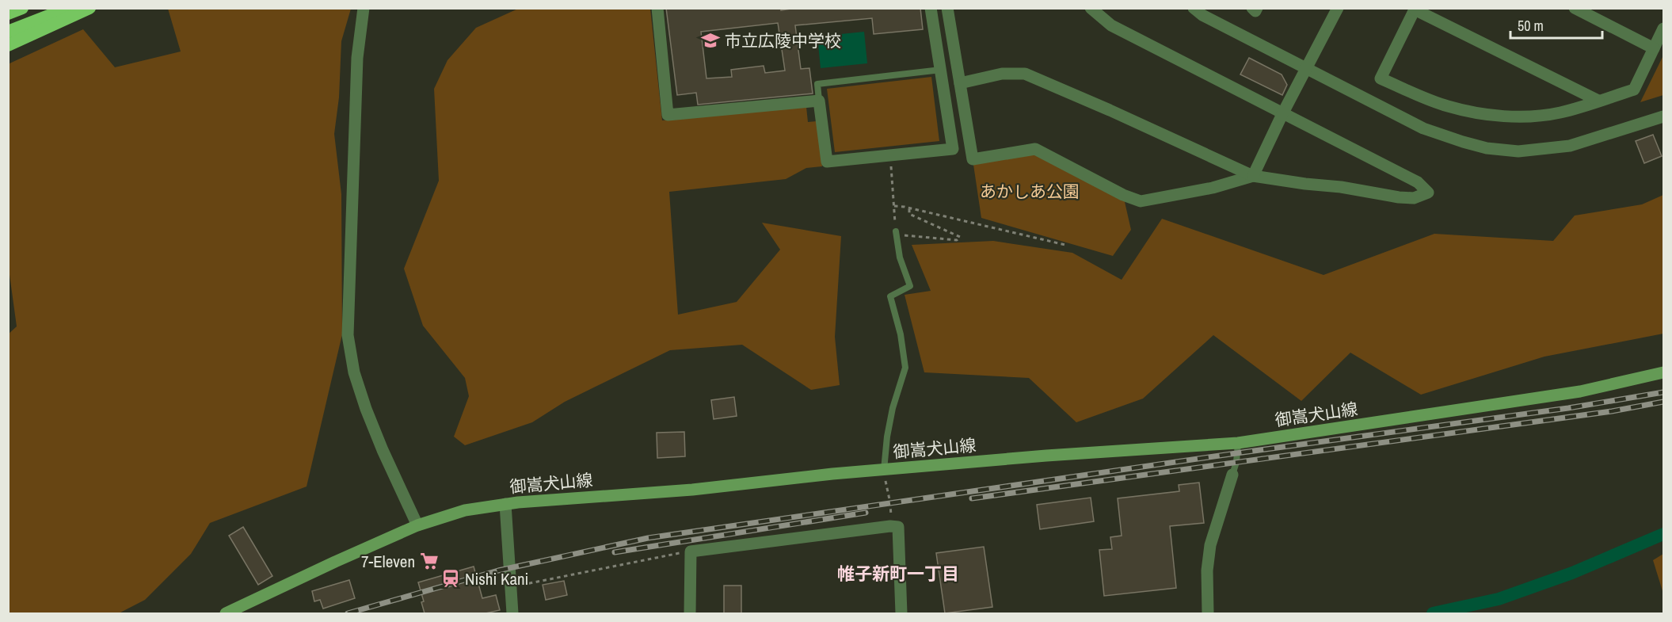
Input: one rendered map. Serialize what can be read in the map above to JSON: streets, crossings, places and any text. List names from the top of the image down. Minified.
{"streets":{"main road":["御嵩犬山線"]},"districts":["帷子新町一丁目"],"parks":["あかしあ公園"],"places":{"school or university":["市立広陵中学校"],"supermarket":["7-Eleven"],"station":["Nishi Kani"]},"scale_bar":"50 m"}
